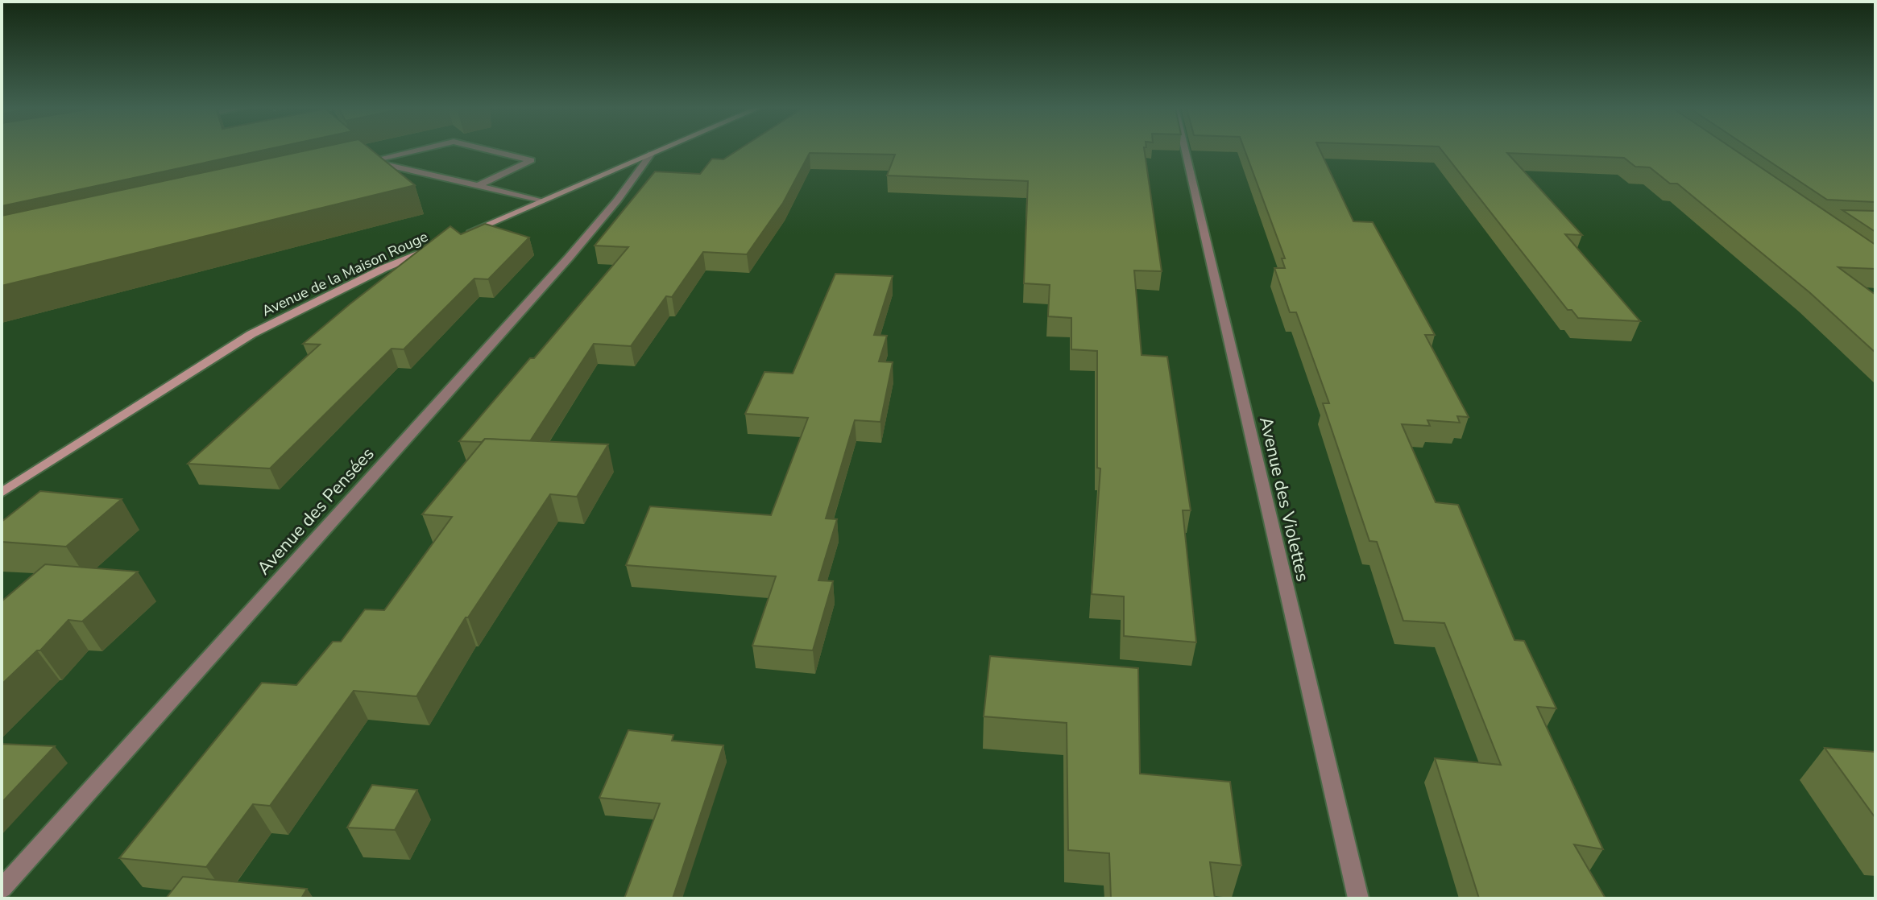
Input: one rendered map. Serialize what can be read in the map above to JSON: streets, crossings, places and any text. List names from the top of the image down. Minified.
{"streets":{"main road":["Avenue de la Maison Rouge"],"street":["Avenue des Violettes","Avenue des Pensées"]}}
